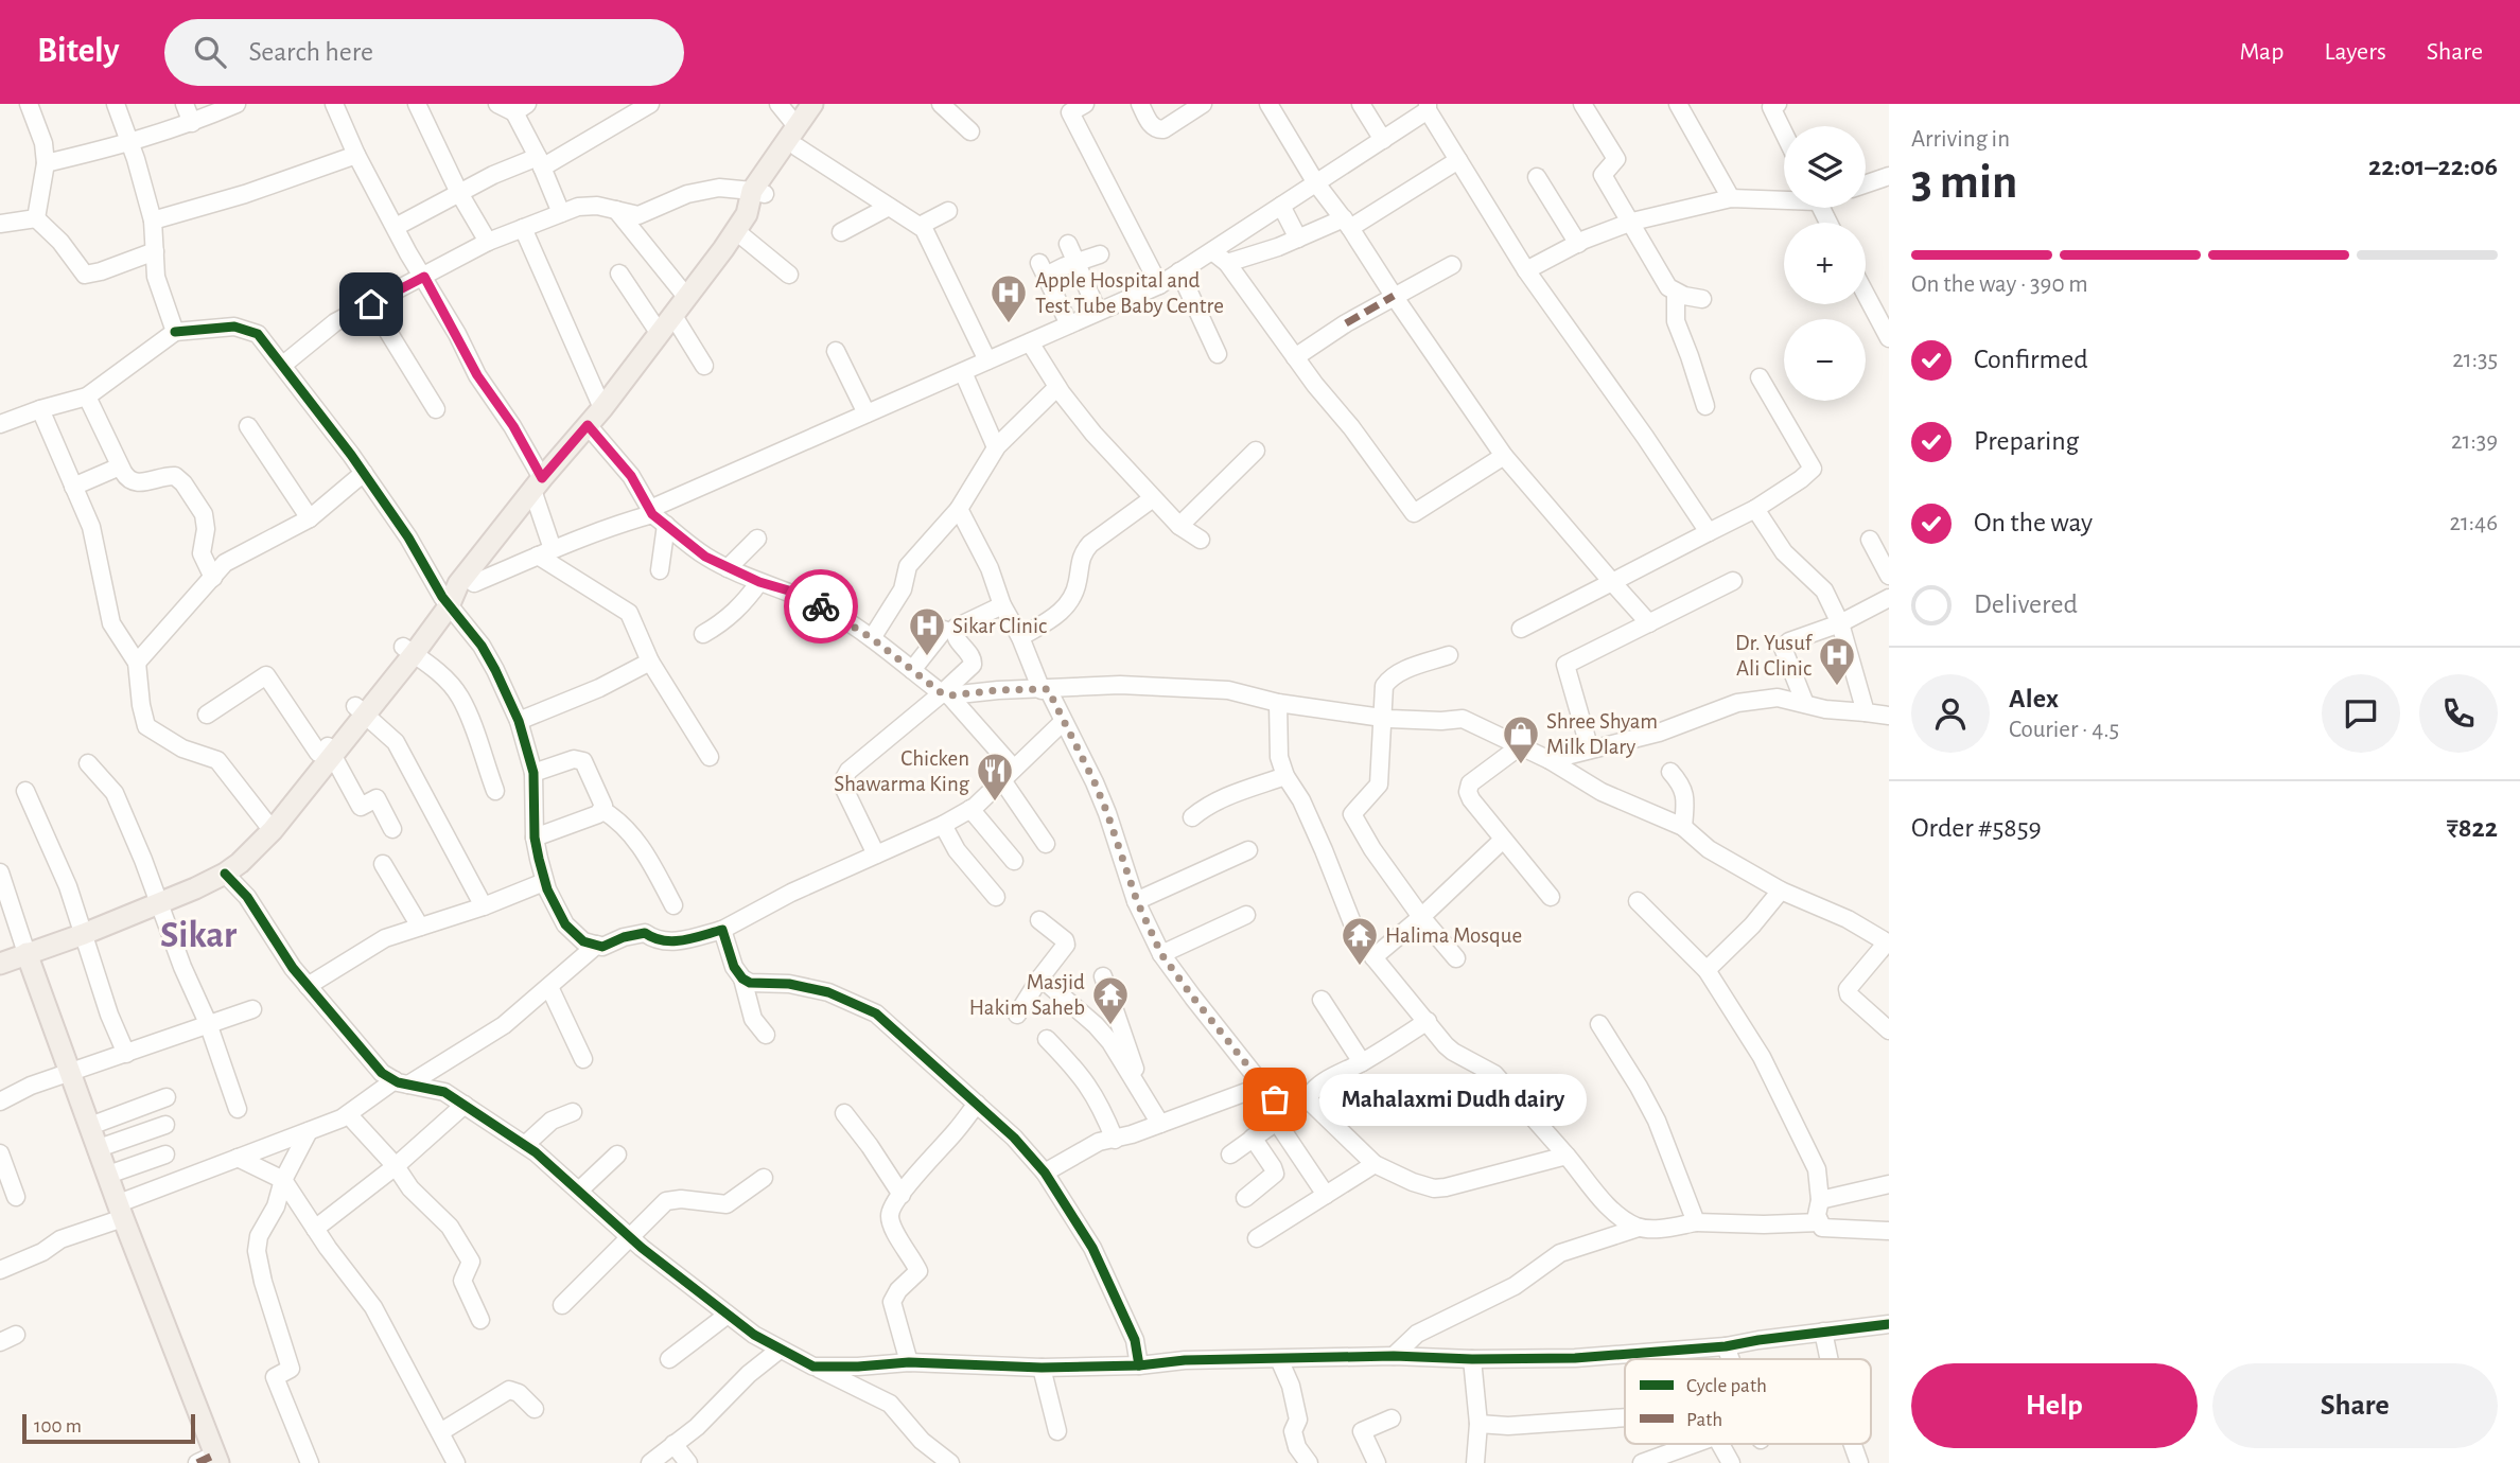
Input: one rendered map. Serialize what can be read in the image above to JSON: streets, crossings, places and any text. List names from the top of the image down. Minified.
{"districts":["Sikar"],"places":{"hospital":["Apple Hospital and Test Tube Baby Centre","Sikar Clinic","Dr. Yusuf Ali Clinic"],"shop":["Shree Shyam Milk DIary"],"restaurant":["Chicken Shawarma King"],"temple":["Halima Mosque","Masjid Hakim Saheb"],"other":["Mahalaxmi Dudh dairy"]},"legend":["Cycle path","Path"],"scale_bar":"100 m","page":{"header":"Bitely","search":"Search here","nav":["Map","Layers","Share"],"heading":["3 min","Arriving in","22:01–22:06"],"panel":["Alex","Courier · 4.5","Order #5859","₹822"],"map_buttons":["+","−"],"bar":"On the way · 390 m","list":[["Confirmed","21:35"],["Preparing","21:39"],["On the way","21:46"],"Delivered"],"bubble":"Mahalaxmi Dudh dairy","buttons":["Help","Share"],"scale":"100 m"}}
